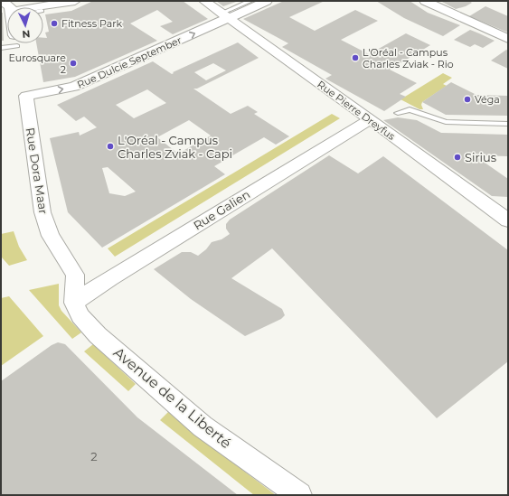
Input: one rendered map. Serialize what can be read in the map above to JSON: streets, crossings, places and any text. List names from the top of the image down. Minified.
{"streets":{"street":["Rue Dulcie September","Rue Pierre Dreyfus","Rue Dora Maar","Rue Galien","Avenue de la Liberté"]},"crossings":[["Rue Dulcie September","Rue Pierre Dreyfus"],["Rue Dulcie September","Rue Dora Maar"],["Rue Pierre Dreyfus","Rue Galien"],["Rue Dora Maar","Rue Galien"],["Rue Dora Maar","Avenue de la Liberté"],["Rue Galien","Avenue de la Liberté"]],"one_way":["Rue Dulcie September"],"places":["Fitness Park","L'Oréal - Campus Charles Zviak - Rio","Eurosquare 2","Véga","L'Oréal - Campus Charles Zviak - Capi","Sirius"],"house_numbers":["2"],"north":"bottom"}
